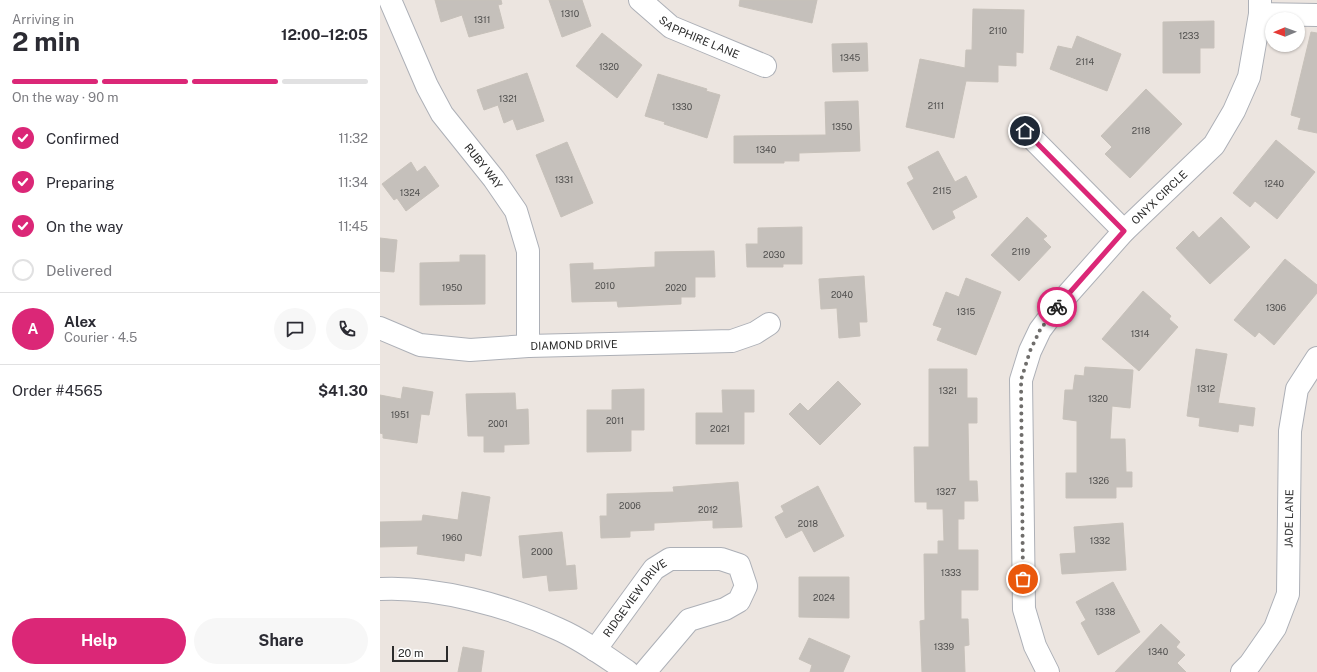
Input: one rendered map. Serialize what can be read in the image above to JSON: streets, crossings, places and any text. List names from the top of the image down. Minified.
{"streets":{"street":["SAPPHIRE LANE","RUBY WAY","ONYX CIRCLE","DIAMOND DRIVE","JADE LANE","RIDGEVIEW DRIVE"]},"crossings":[["RUBY WAY","DIAMOND DRIVE"]],"house_numbers":["1310","1311","2110","1233","1345","2114","1320","1321","2111","1330","1350","2118","1340","1331","1240","2115","1324","2119","2030","2010","1950","2020","2040","1306","1315","1314","1312","1321","1320","1951","2011","2001","2021","1326","1327","2006","2012","2018","1960","1332","2000","1333","2024","1338","1339","1340"],"scale_bar":"20 m","north":"left","page":{"heading":["2 min","Arriving in","12:00–12:05"],"panel":["Alex","Courier · 4.5","Order #4565","$41.30"],"bar":"On the way · 90 m","list":[["Confirmed","11:32"],["Preparing","11:34"],["On the way","11:45"],"Delivered"],"round":"A","buttons":["Help","Share"],"scale":"20 m"}}
